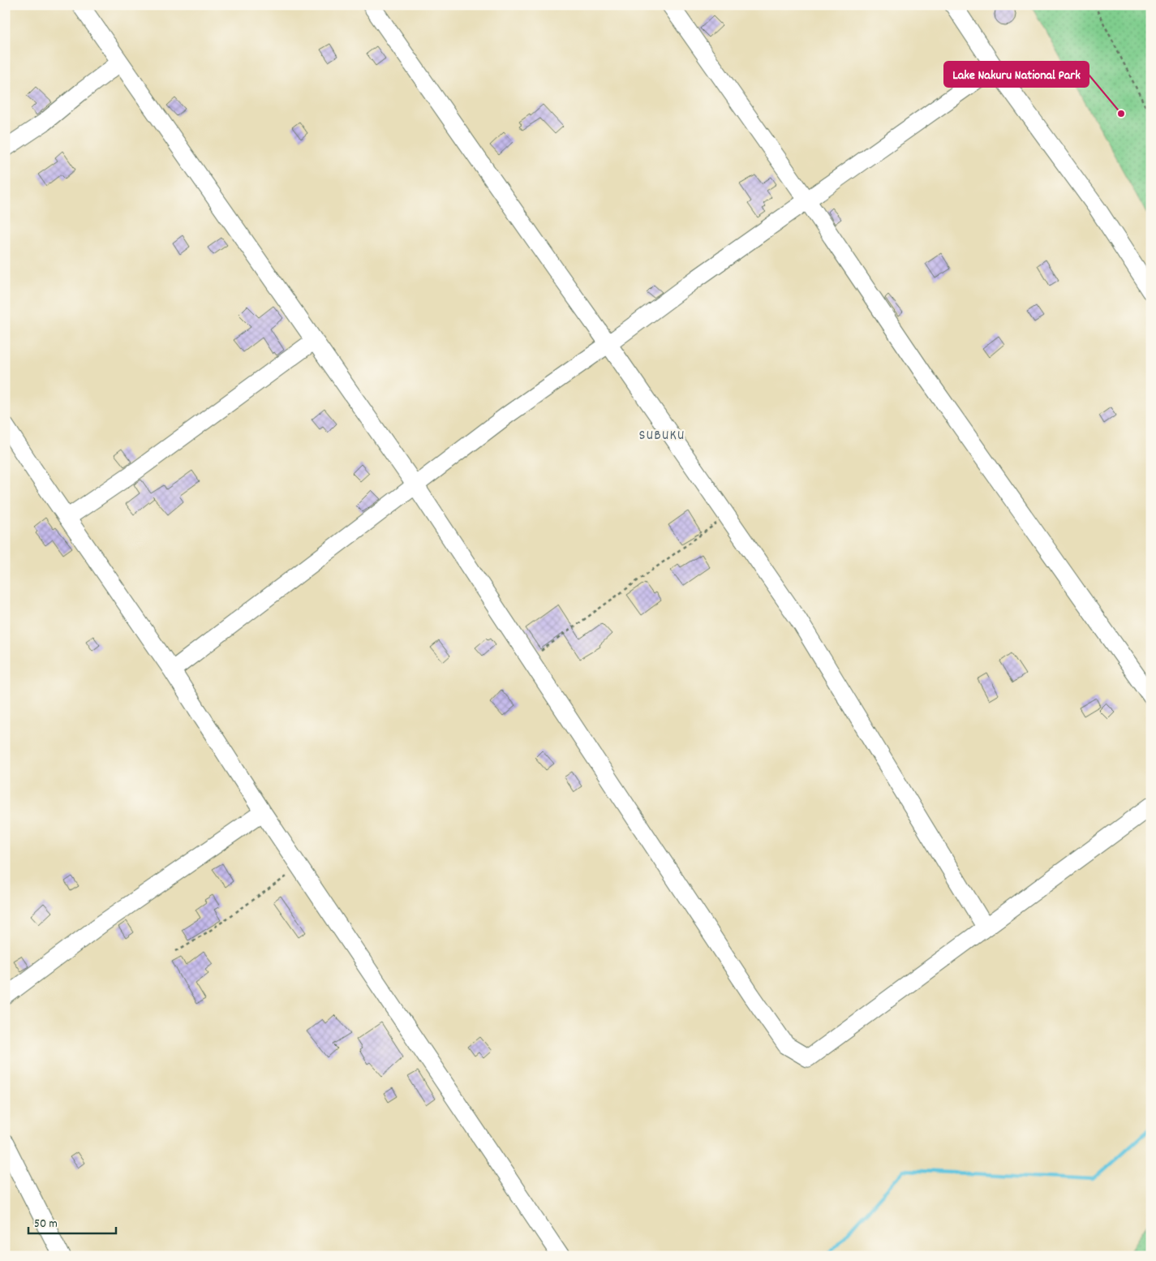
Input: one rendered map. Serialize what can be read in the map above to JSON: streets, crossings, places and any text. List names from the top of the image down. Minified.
{"districts":["SUBUKU"],"places":["Lake Nakuru National Park"],"scale_bar":"50 m"}
